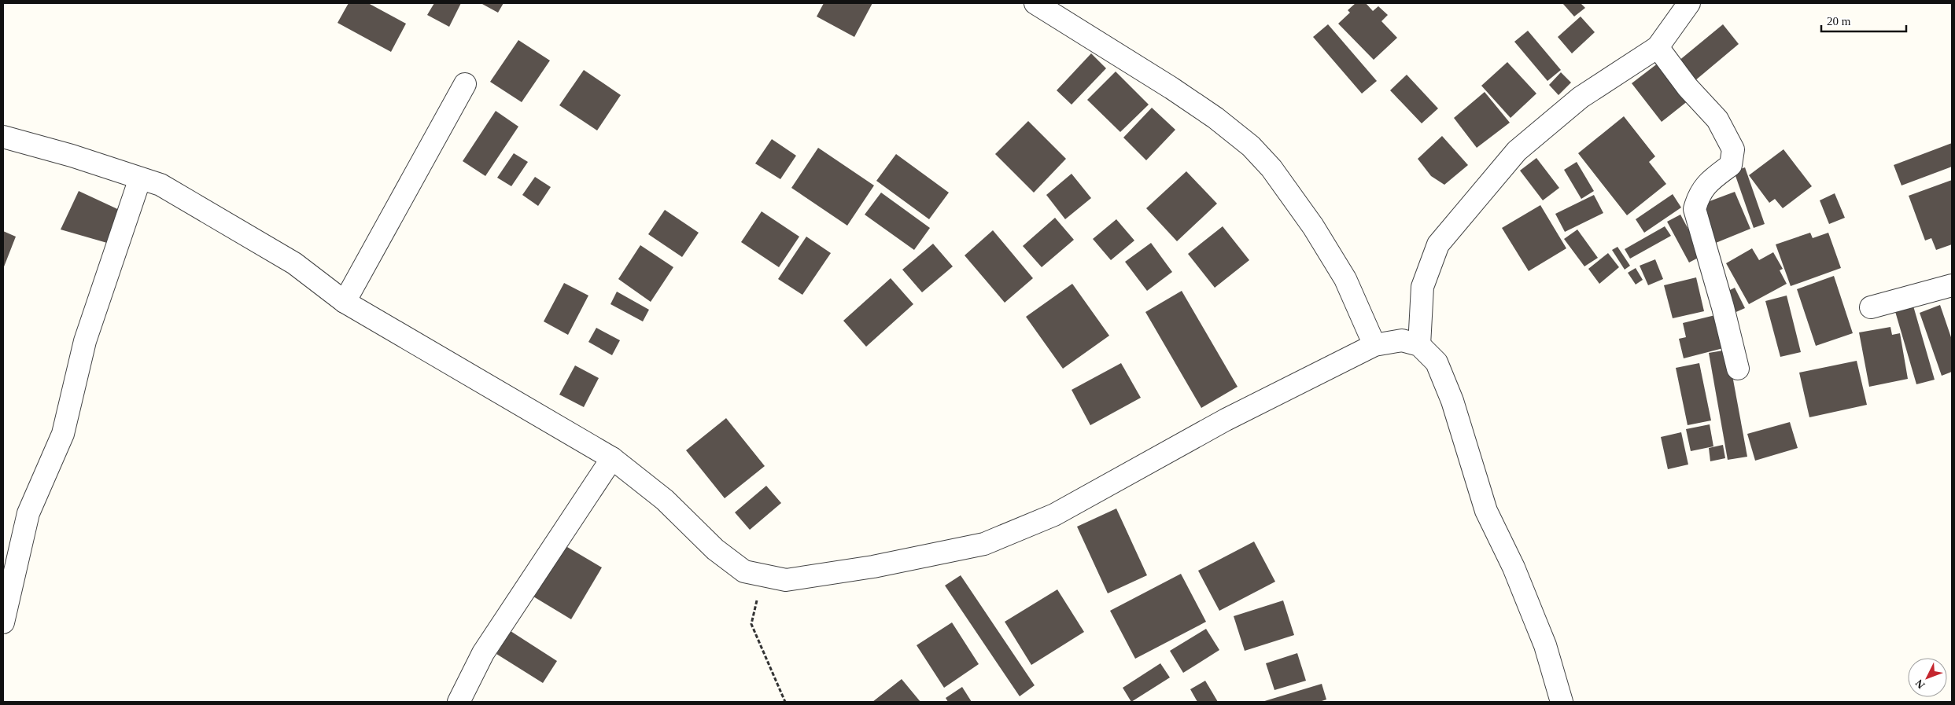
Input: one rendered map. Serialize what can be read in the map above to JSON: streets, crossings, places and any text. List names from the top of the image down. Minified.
{"scale_bar":"20 m","north":"bottom left"}
